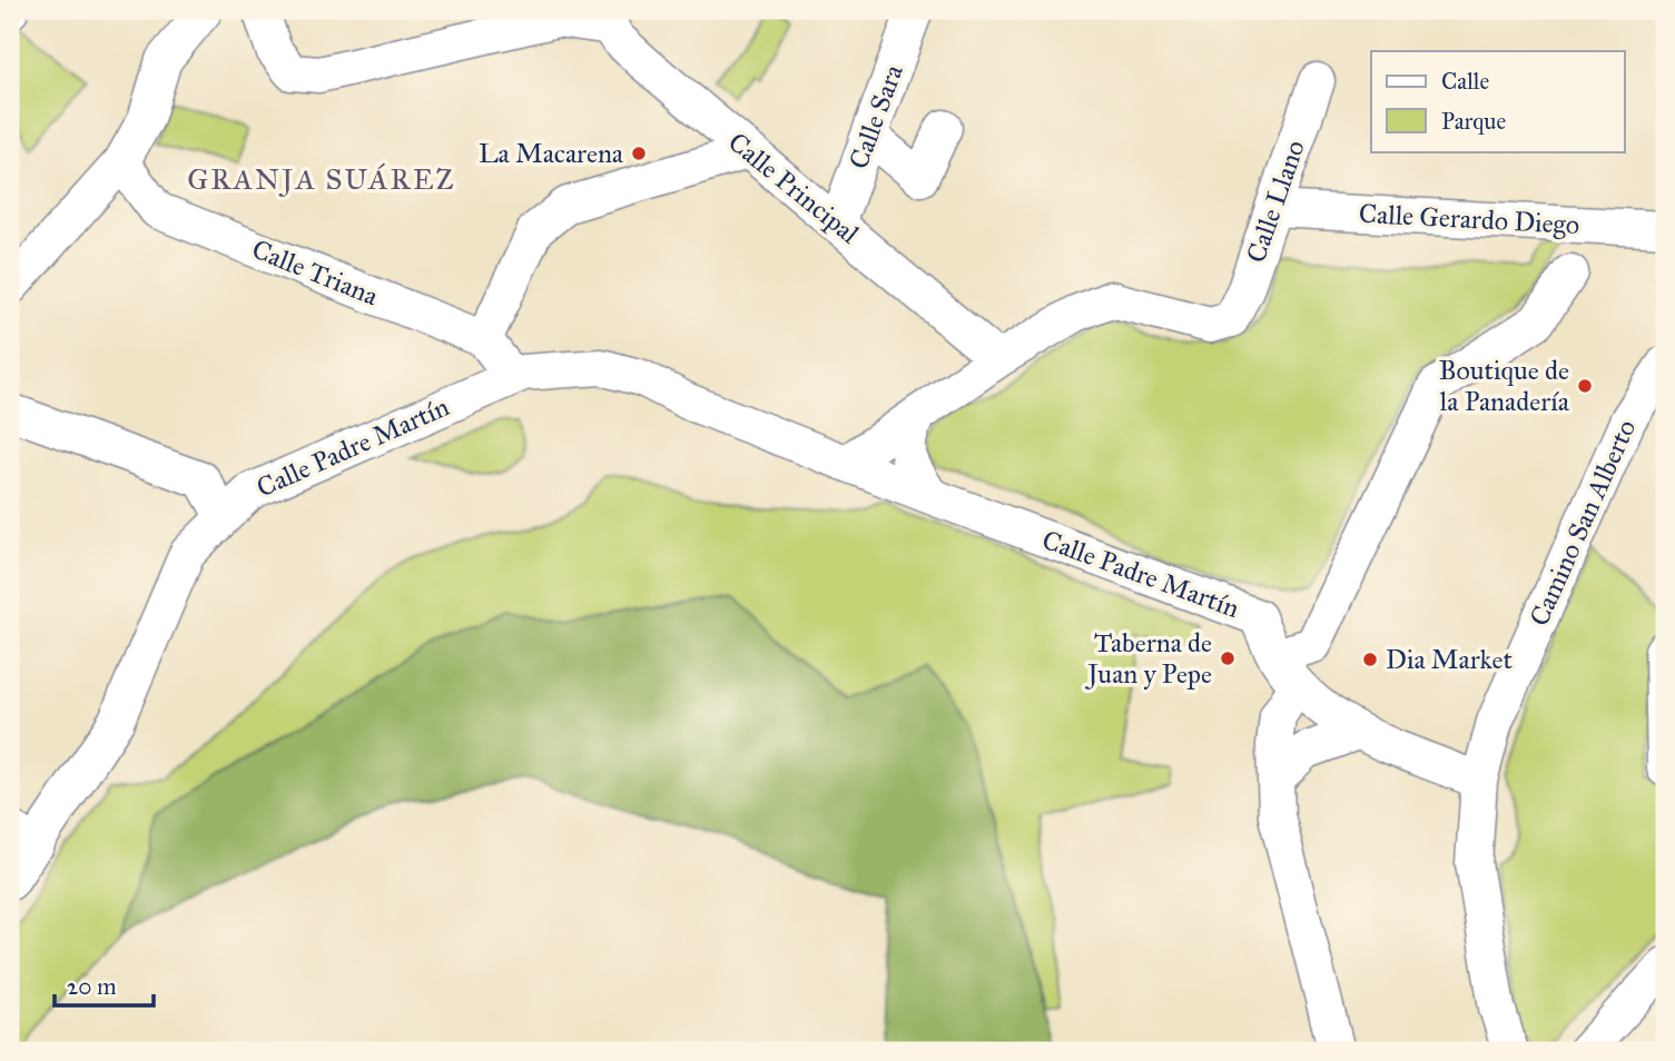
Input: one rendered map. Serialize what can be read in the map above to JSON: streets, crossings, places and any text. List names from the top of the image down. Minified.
{"streets":{"street":["Calle Sara","Calle Principal","Calle Llano","Calle Gerardo Diego","Calle Triana","Calle Padre Martín","Camino San Alberto"]},"crossings":[["Calle Sara","Calle Principal"],["Calle Principal","Calle Llano"],["Calle Llano","Calle Gerardo Diego"],["Calle Padre Martín","Camino San Alberto"]],"districts":["GRANJA SUÁREZ"],"places":["La Macarena","Boutique de la Panadería","Taberna de Juan y Pepe","Dia Market"],"legend":["Calle","Parque"],"scale_bar":"20 m"}
